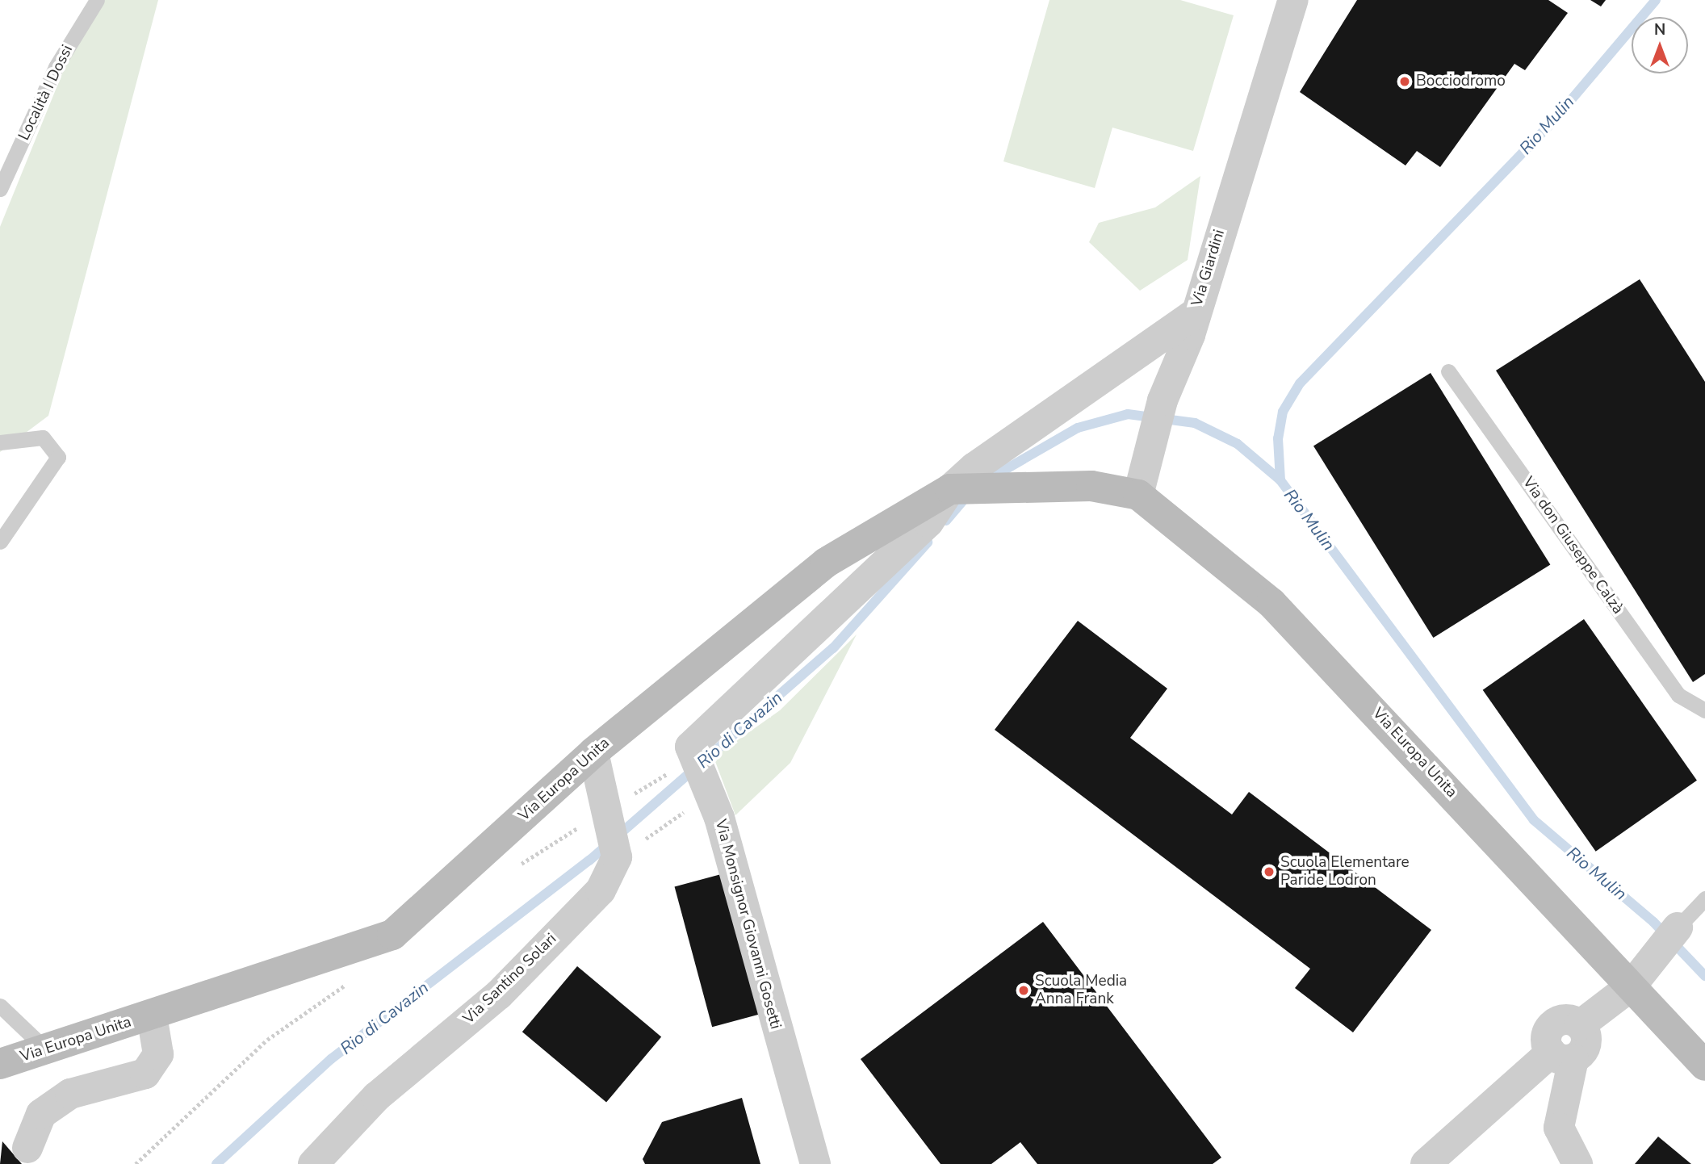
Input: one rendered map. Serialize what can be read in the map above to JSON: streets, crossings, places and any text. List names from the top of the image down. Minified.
{"streets":{"main road":["Via Europa Unita"],"street":["Via Giardini","Via Monsignor Giovanni Gosetti","Via Santino Solari"],"lane":["Località I Dossi","Via don Giuseppe Calzà"]},"crossings":[["Via Giardini","Via Europa Unita"],["Via Europa Unita","Via Santino Solari"]],"water":["Rio Mulin","Rio di Cavazin"],"places":["Bocciodromo","Scuola Elementare Paride Lodron","Scuola Media Anna Frank"],"north":"top"}
